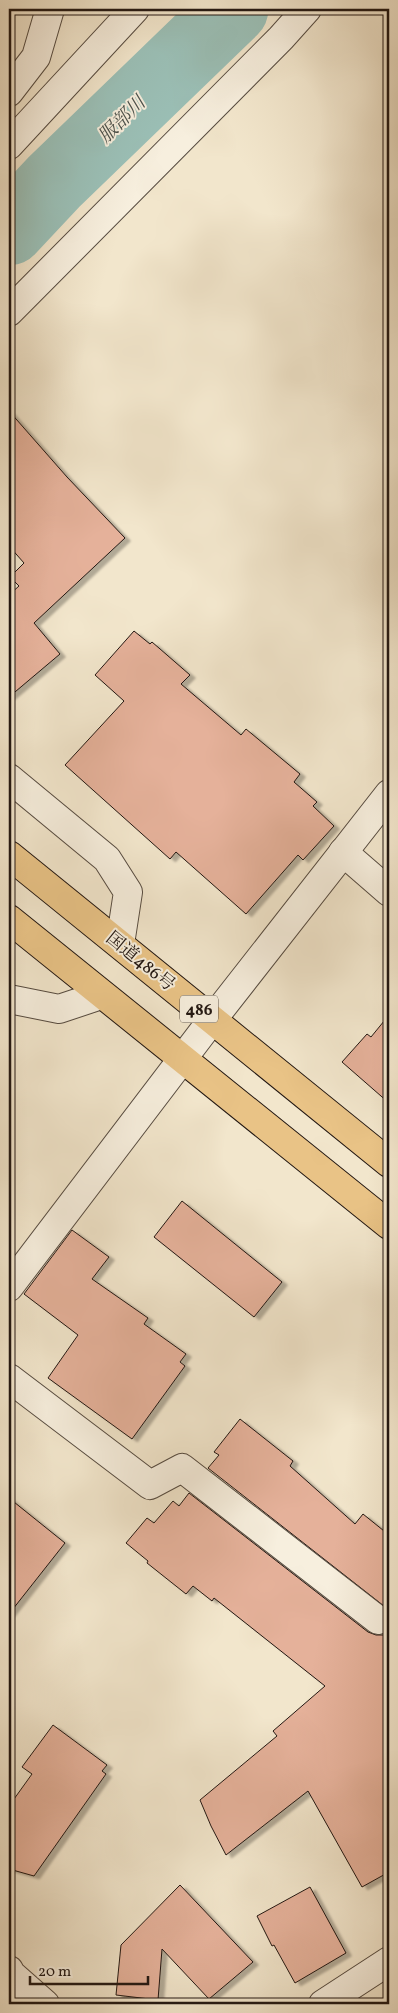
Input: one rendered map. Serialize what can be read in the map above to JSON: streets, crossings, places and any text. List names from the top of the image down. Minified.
{"streets":{"highway":["国道486号","486"]},"water":["服部川"],"scale_bar":"20 m"}
